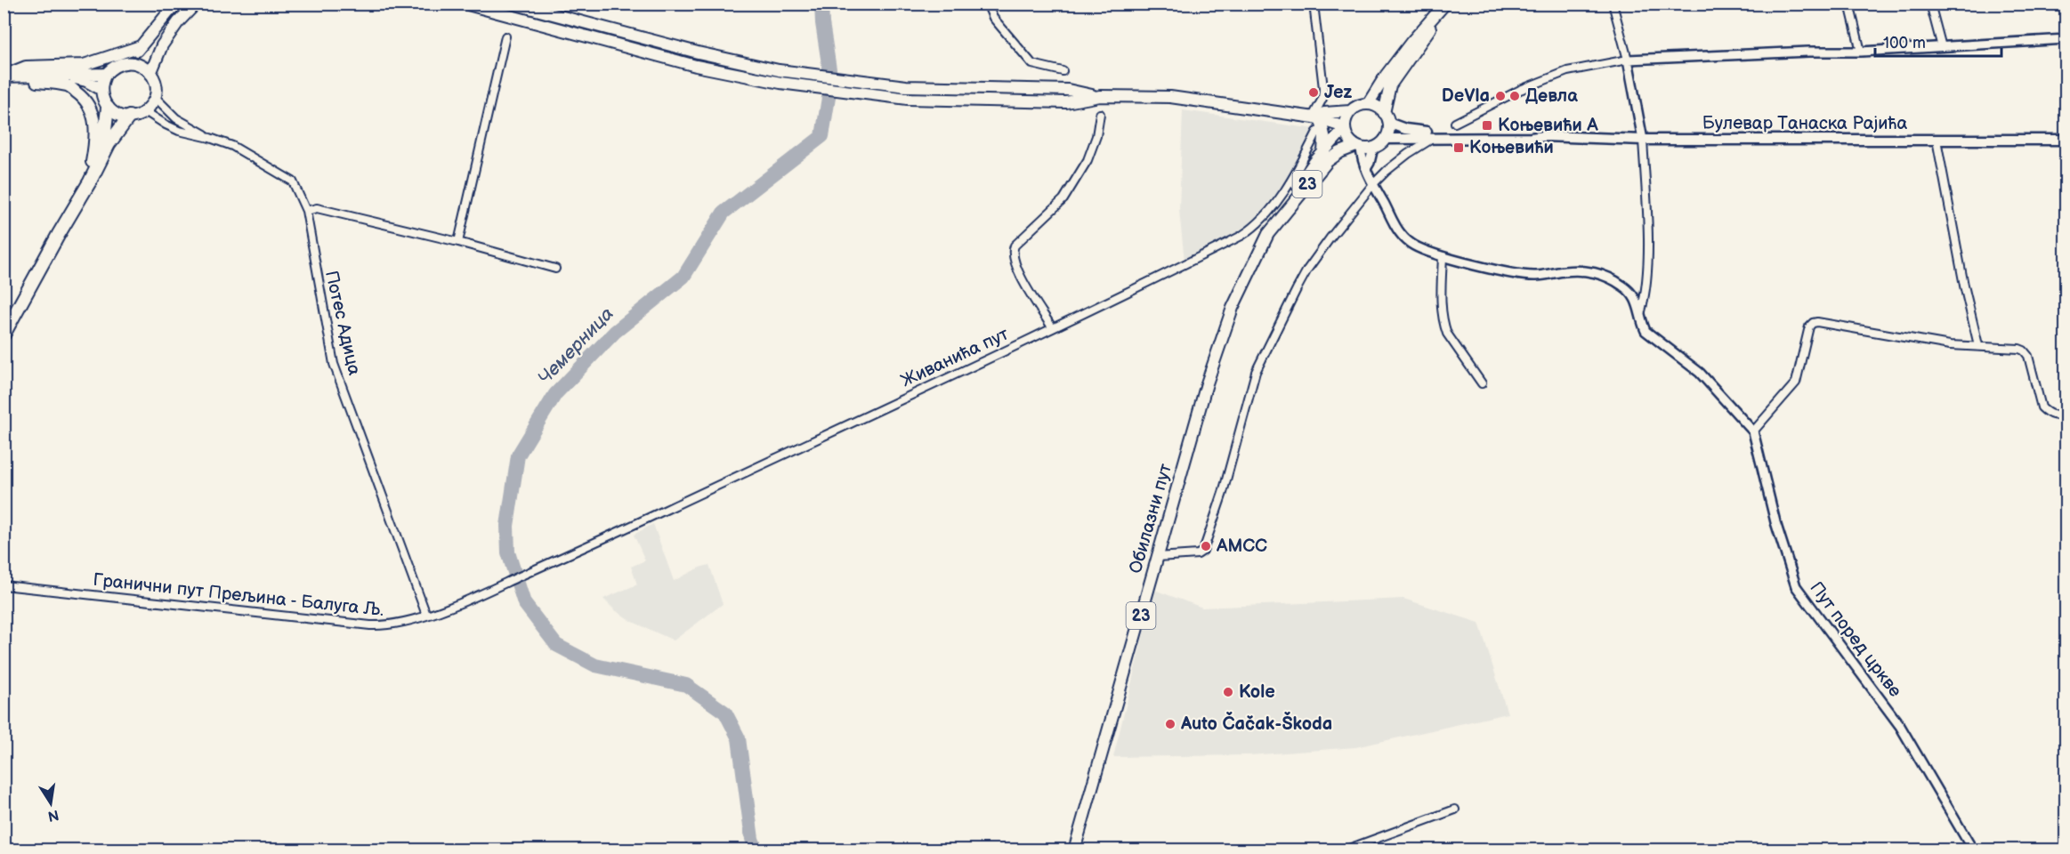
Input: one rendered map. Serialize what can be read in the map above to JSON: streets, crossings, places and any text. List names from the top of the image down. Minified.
{"streets":{"main road":["Булевар Танаска Рајића","23","Обилазни пут"],"street":["Потес Адица","Живанића пут","Гранични пут Прељина - Балуга Љ.","Пут поред цркве"]},"crossings":[["23","Живанића пут"],["23","Обилазни пут"],["23","Пут поред цркве"],["Потес Адица","Гранични пут Прељина - Балуга Љ."],["Живанића пут","Обилазни пут"],["Живанића пут","Гранични пут Прељина - Балуга Љ."]],"water":["Чемерница"],"places":{"other":["Jez","DeVla","Девла","АМСС","Kole","Auto Čačak-Škoda"],"transit":["Коњевићи А","Коњевићи"]},"scale_bar":"100 m","north":"bottom"}
